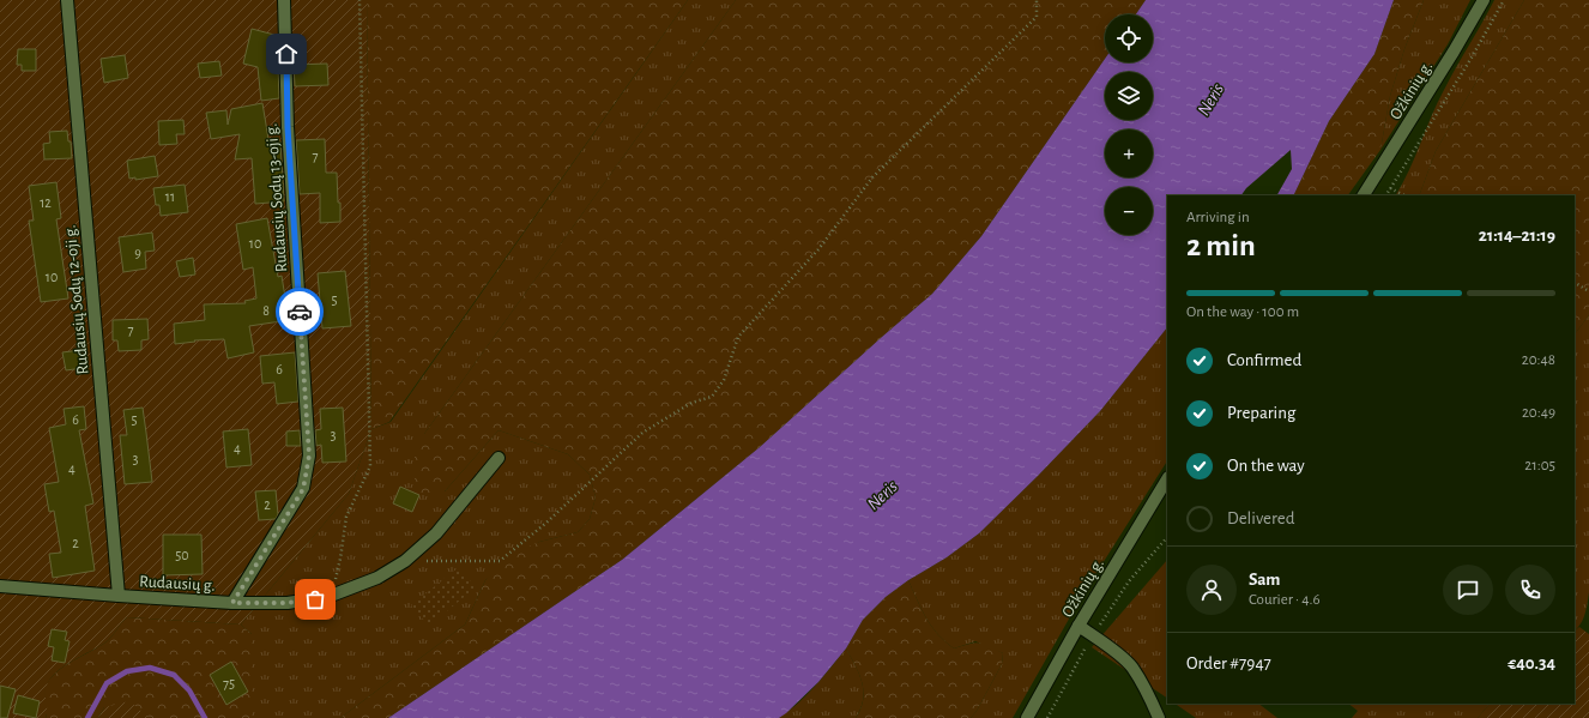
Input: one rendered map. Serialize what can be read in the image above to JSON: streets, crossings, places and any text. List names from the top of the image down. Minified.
{"streets":{"street":["Ožkinių g.","Rudausių Sodų 13-oji g.","Rudausių Sodų 12-oji g.","Rudausių g."]},"crossings":[["Rudausių Sodų 13-oji g.","Rudausių g."],["Rudausių Sodų 12-oji g.","Rudausių g."]],"water":["Neris"],"house_numbers":["7","11","12","10","9","10","5","8","7","6","6","5","3","4","3","4","2","2","50","75"],"page":{"map_buttons":["+","−"],"heading":["2 min","Arriving in","21:14–21:19"],"panel":["Sam","Courier · 4.6","Order #7947","€40.34"],"bar":"On the way · 100 m","list":[["Confirmed","20:48"],["Preparing","20:49"],["On the way","21:05"],"Delivered"]}}
